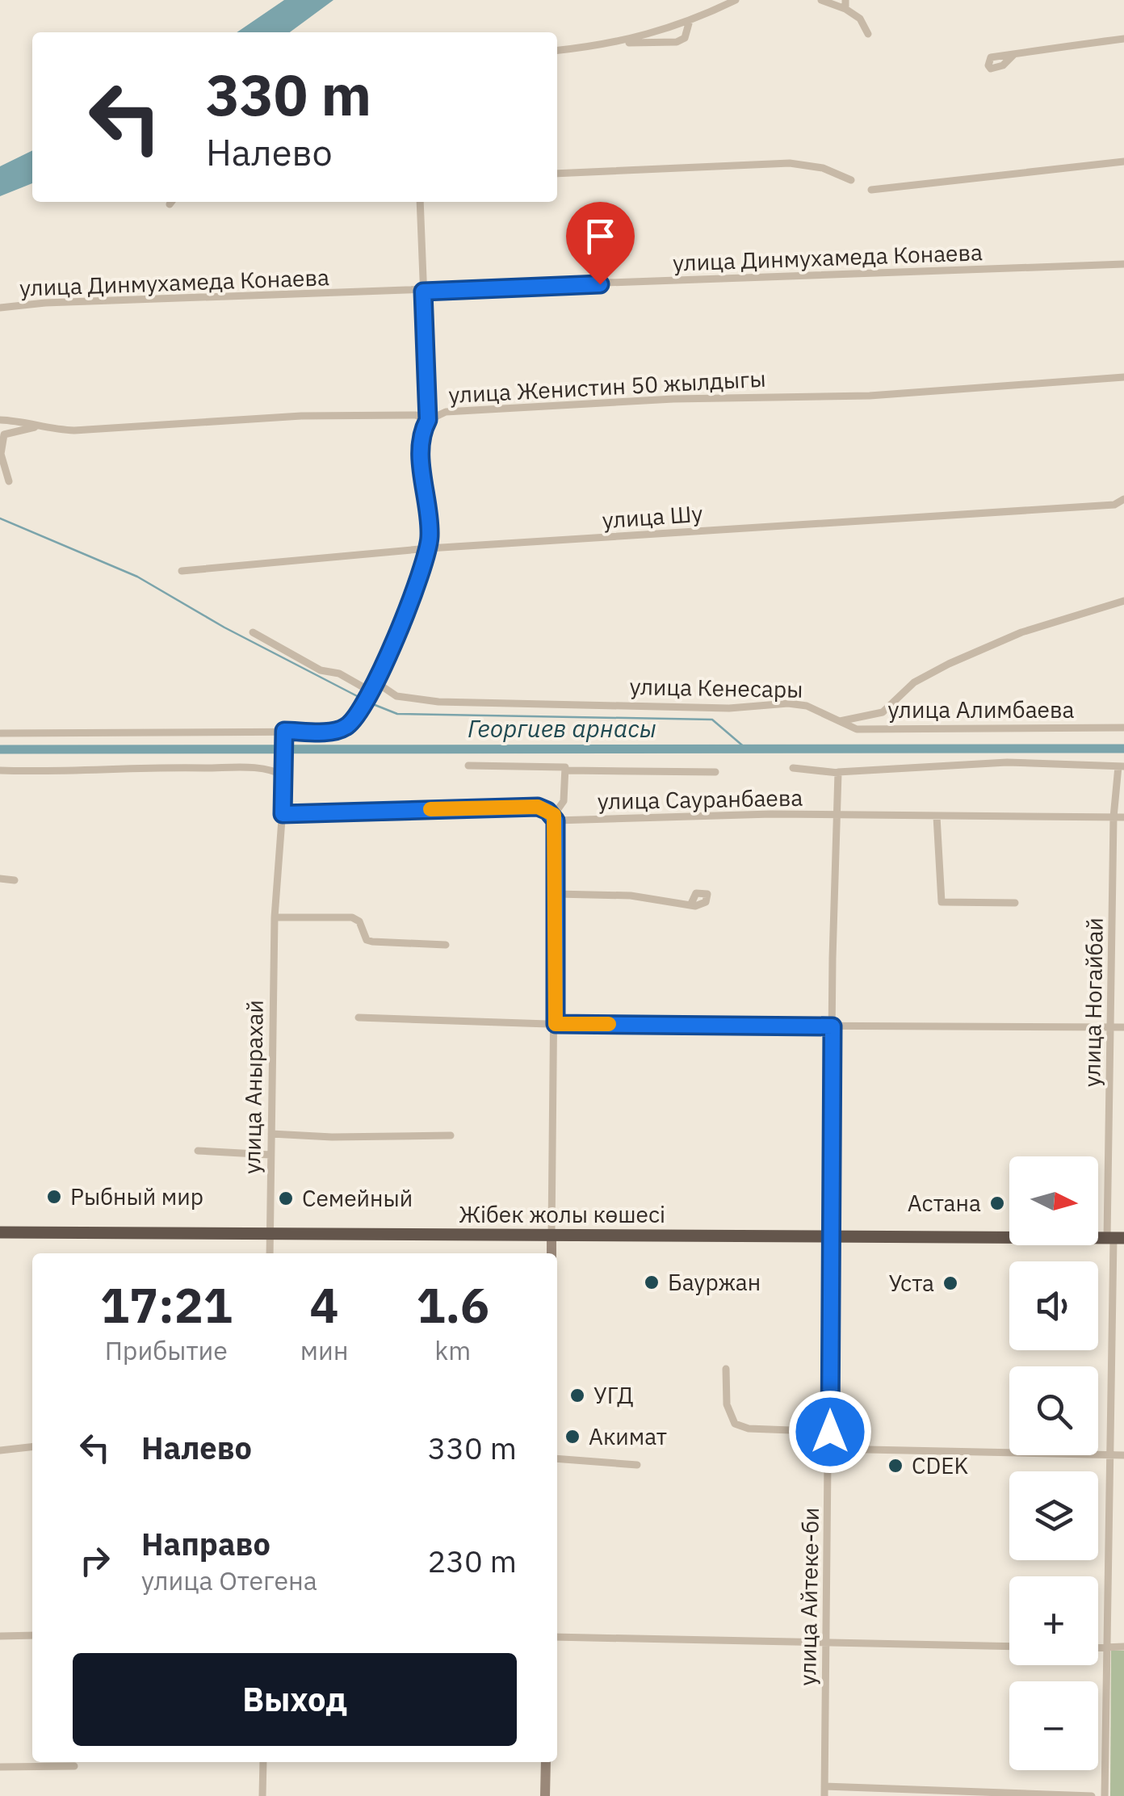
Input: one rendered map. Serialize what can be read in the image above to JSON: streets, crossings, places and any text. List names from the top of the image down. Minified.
{"streets":{"highway":["Жібек жолы көшесі"],"street":["улица Динмухамеда Конаева","улица Женистин 50 жылдыгы","улица Шу","улица Кенесары","улица Алимбаева","улица Сауранбаева","улица Ногайбай","улица Анырахай","улица Айтеке-би"]},"crossings":[["улица Кенесары","улица Алимбаева"],["улица Сауранбаева","улица Ногайбай"],["улица Сауранбаева","улица Анырахай"],["улица Сауранбаева","улица Айтеке-би"],["улица Ногайбай","Жібек жолы көшесі"],["улица Анырахай","Жібек жолы көшесі"],["Жібек жолы көшесі","улица Айтеке-би"]],"water":["Георгиев арнасы"],"places":["Рыбный мир","Семейный","Астана","Бауржан","Уста","УГД","Акимат","CDEK"],"north":"right","page":{"turn":["330 m","Налево"],"map_buttons":["+","−"],"eta":["17:21","Прибытие","4","мин","1.6","km"],"list":[{"name":"Налево","value":"330 m"},{"name":"Направо","note":"улица Отегена","value":"230 m"}],"buttons":"Выход"}}
